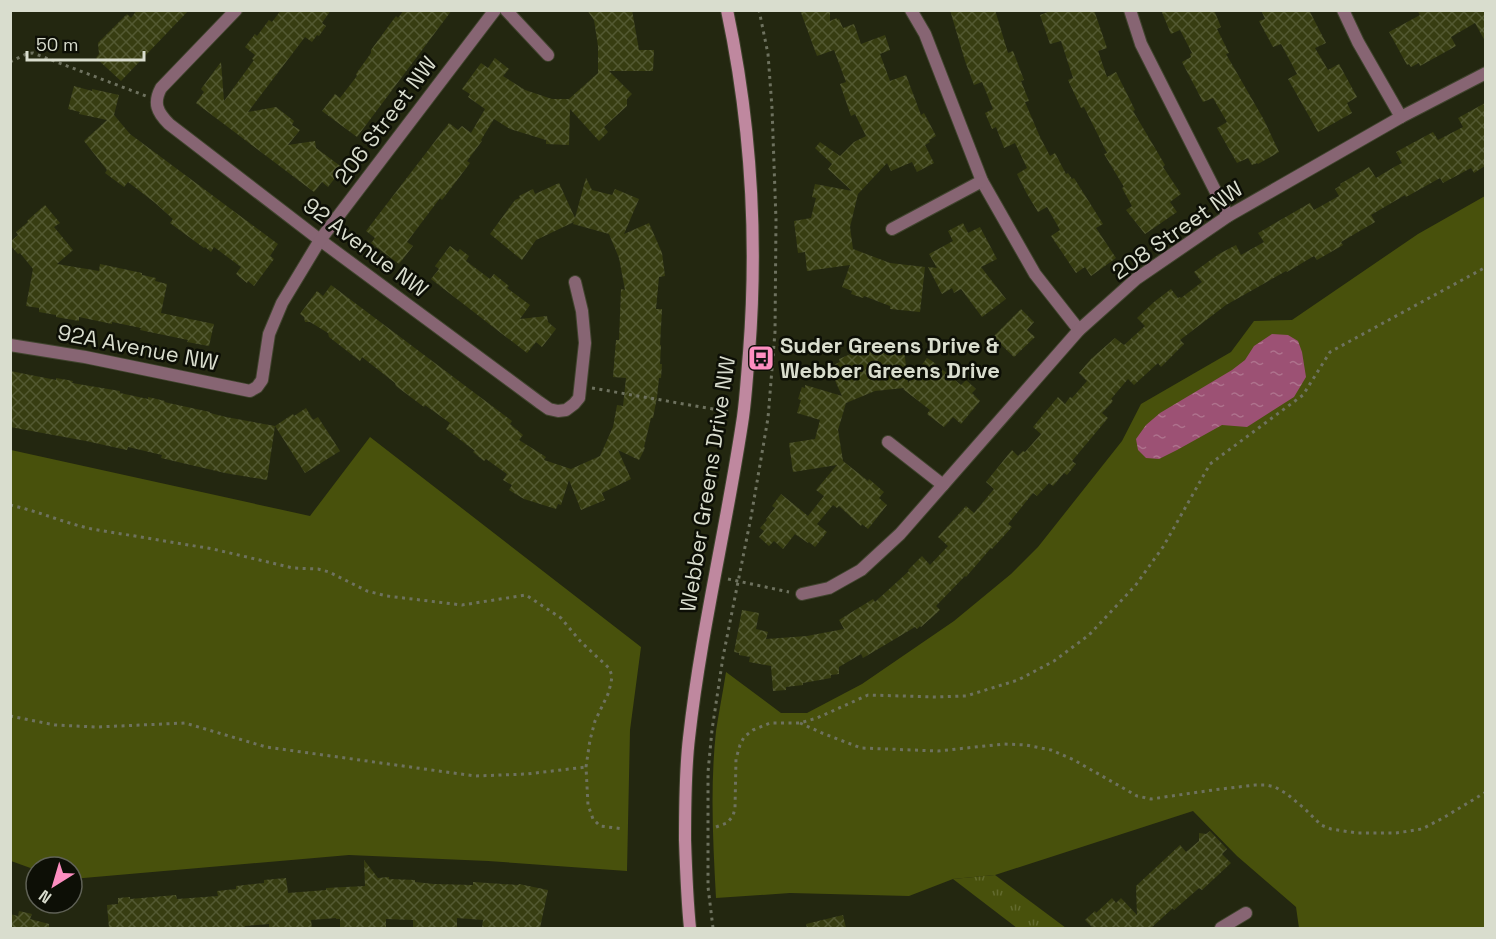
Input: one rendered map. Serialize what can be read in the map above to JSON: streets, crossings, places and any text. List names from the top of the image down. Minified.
{"streets":{"main road":["Webber Greens Drive NW"],"street":["206 Street NW","208 Street NW","92 Avenue NW","92A Avenue NW"]},"crossings":[["206 Street NW","92 Avenue NW"],["206 Street NW","92A Avenue NW"]],"places":{"bus stop":["Suder Greens Drive & Webber Greens Drive"]},"scale_bar":"50 m","north":"bottom left"}
